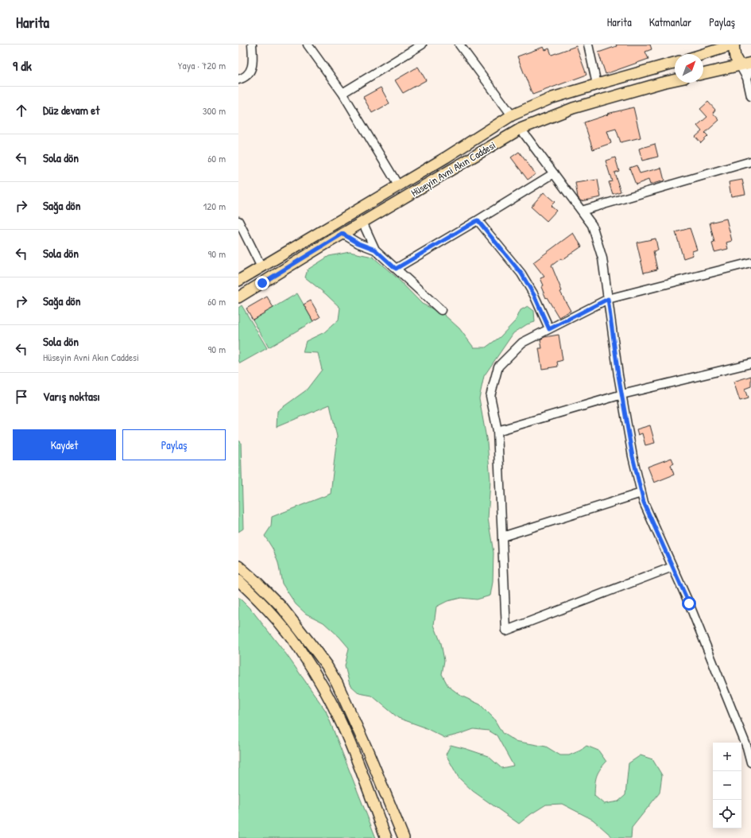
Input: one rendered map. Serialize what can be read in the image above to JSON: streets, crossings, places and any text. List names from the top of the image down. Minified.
{"streets":{"main road":["Hüseyin Avni Akın Caddesi"]},"north":"top right","page":{"header":"Harita","nav":["Harita","Katmanlar","Paylaş"],"heading":["9 dk","Yaya · 720 m"],"list":[["Düz devam et","300 m"],["Sola dön","60 m"],["Sağa dön","120 m"],["Sola dön","90 m"],["Sağa dön","60 m"],["Sola dön","Hüseyin Avni Akın Caddesi","90 m"],"Varış noktası"],"buttons":["Kaydet","Paylaş"],"map_buttons":["+","−"]}}
